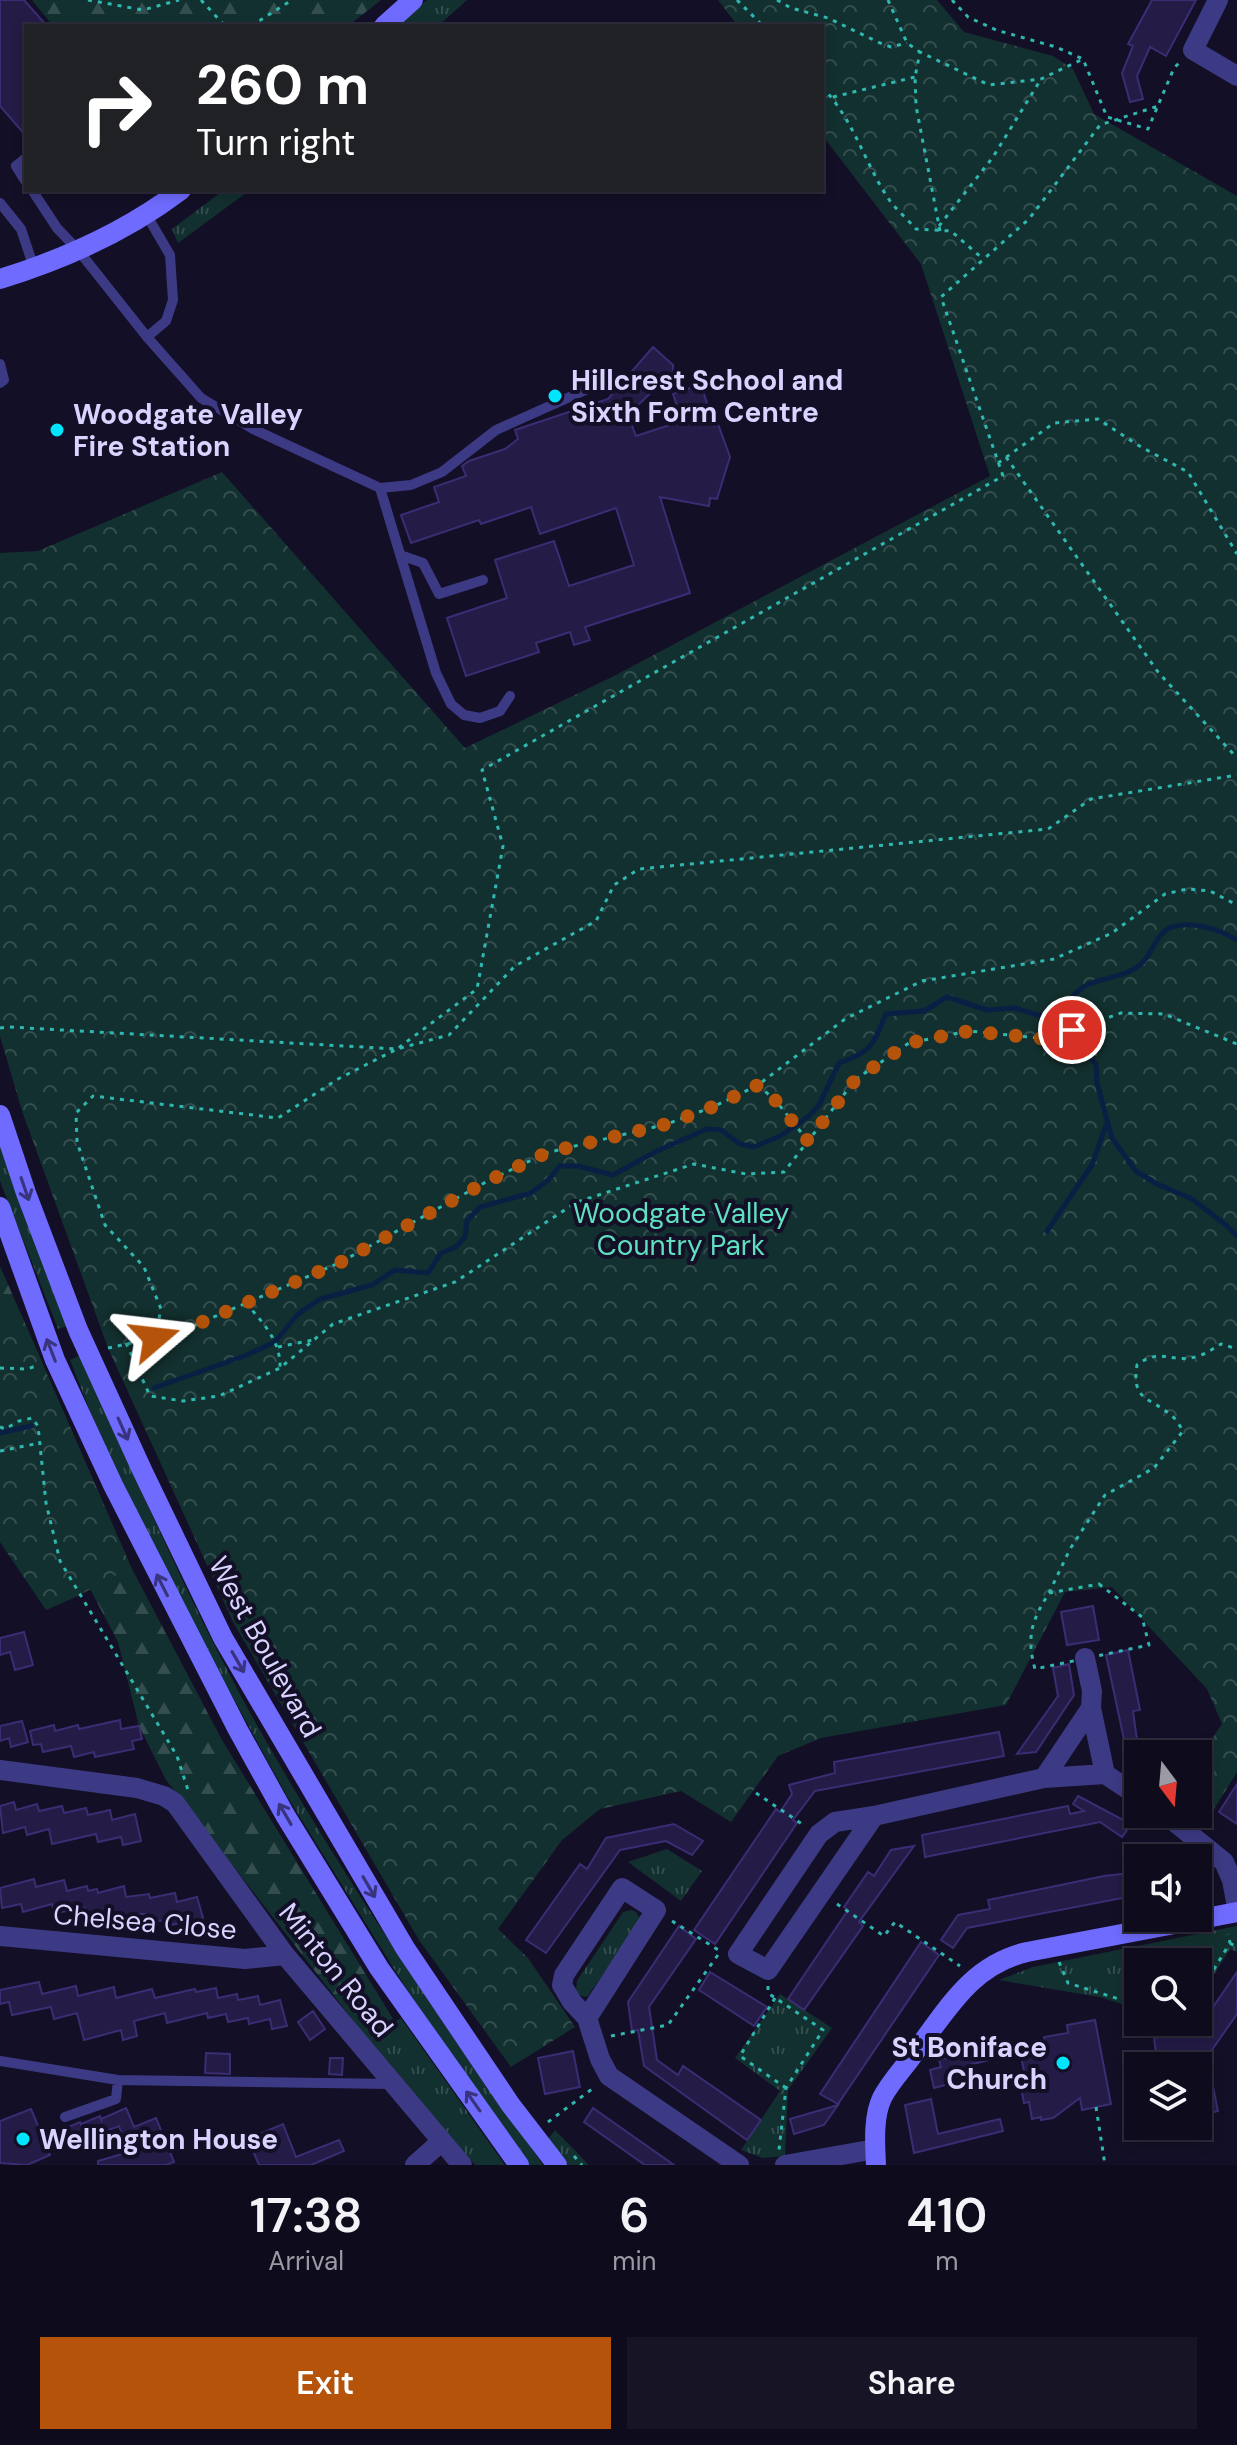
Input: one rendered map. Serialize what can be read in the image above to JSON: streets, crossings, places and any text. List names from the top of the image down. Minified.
{"streets":{"main road":["West Boulevard"],"street":["Chelsea Close","Minton Road"]},"crossings":[["Chelsea Close","Minton Road"]],"parks":["Woodgate Valley Country Park"],"places":["Hillcrest School and Sixth Form Centre","Woodgate Valley Fire Station","St Boniface Church","Wellington House"],"north":"bottom","page":{"turn":["260 m","Turn right"],"eta":["17:38","Arrival","6","min","410","m"],"buttons":["Exit","Share"]}}
